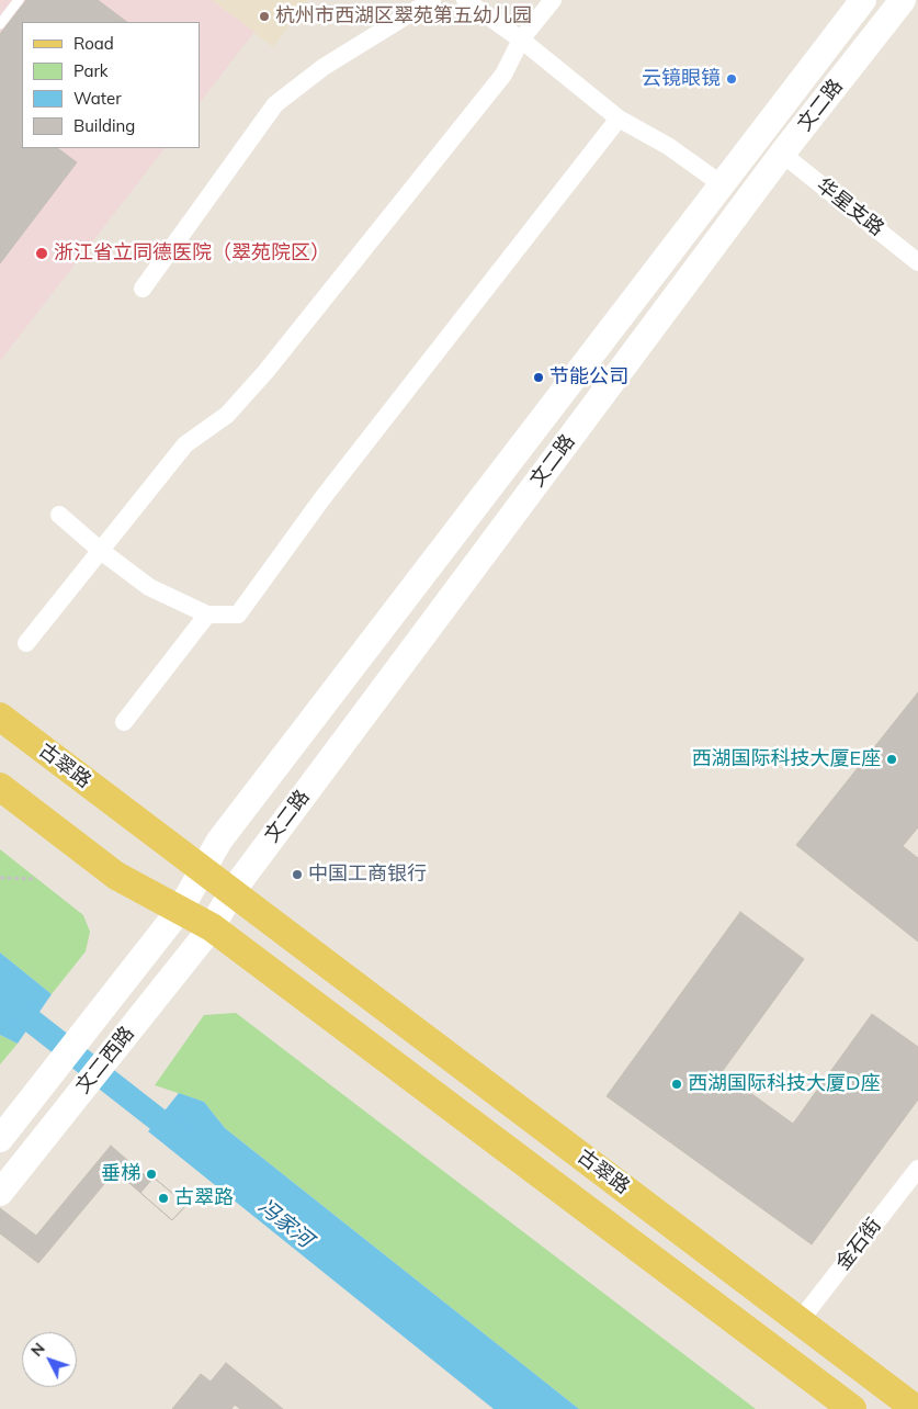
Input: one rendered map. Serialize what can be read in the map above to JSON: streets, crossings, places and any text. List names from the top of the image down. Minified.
{"streets":{"main road":["文二路","古翠路","文二西路"],"street":["华星支路","金石街"]},"crossings":[["文二路","华星支路"],["文二路","古翠路"],["文二路","文二西路"],["古翠路","文二西路"],["古翠路","金石街"]],"water":["冯家河"],"places":["杭州市西湖区翠苑第五幼儿园","云镜眼镜","浙江省立同德医院（翠苑院区）","节能公司","西湖国际科技大厦E座","中国工商银行","西湖国际科技大厦D座","垂梯","古翠路"],"legend":["Road","Park","Water","Building"],"north":"top left"}
